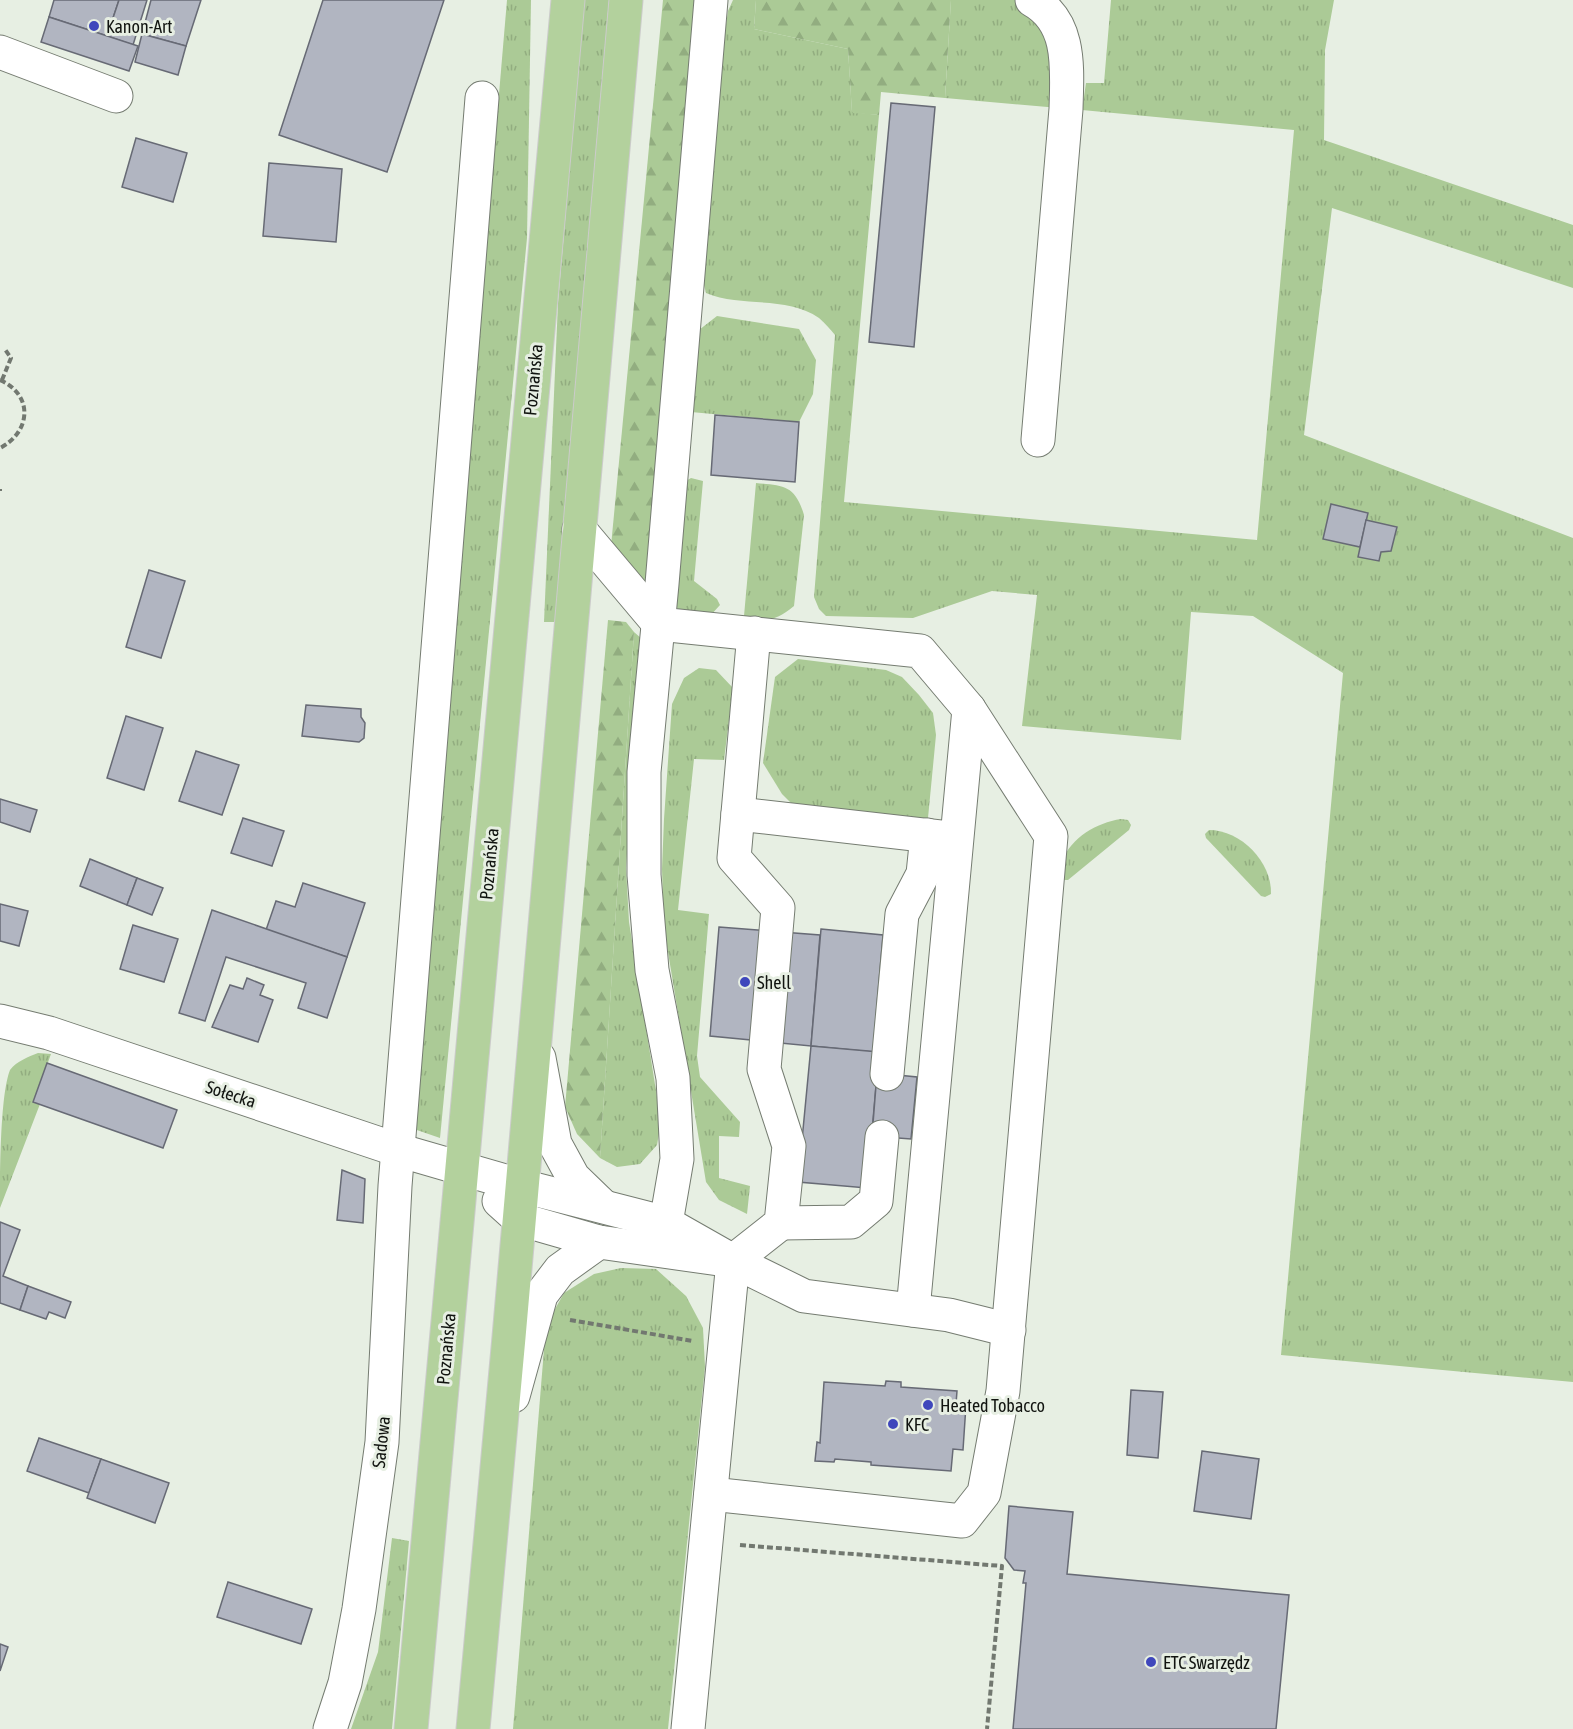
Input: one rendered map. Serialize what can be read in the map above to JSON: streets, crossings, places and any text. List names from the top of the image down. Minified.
{"streets":{"main road":["Poznańska"],"street":["Sołecka","Sadowa"]},"crossings":[["Poznańska","Sołecka"],["Sołecka","Sadowa"]],"places":["Kanon-Art","Shell","Heated Tobacco","KFC","ETC Swarzędz"]}
